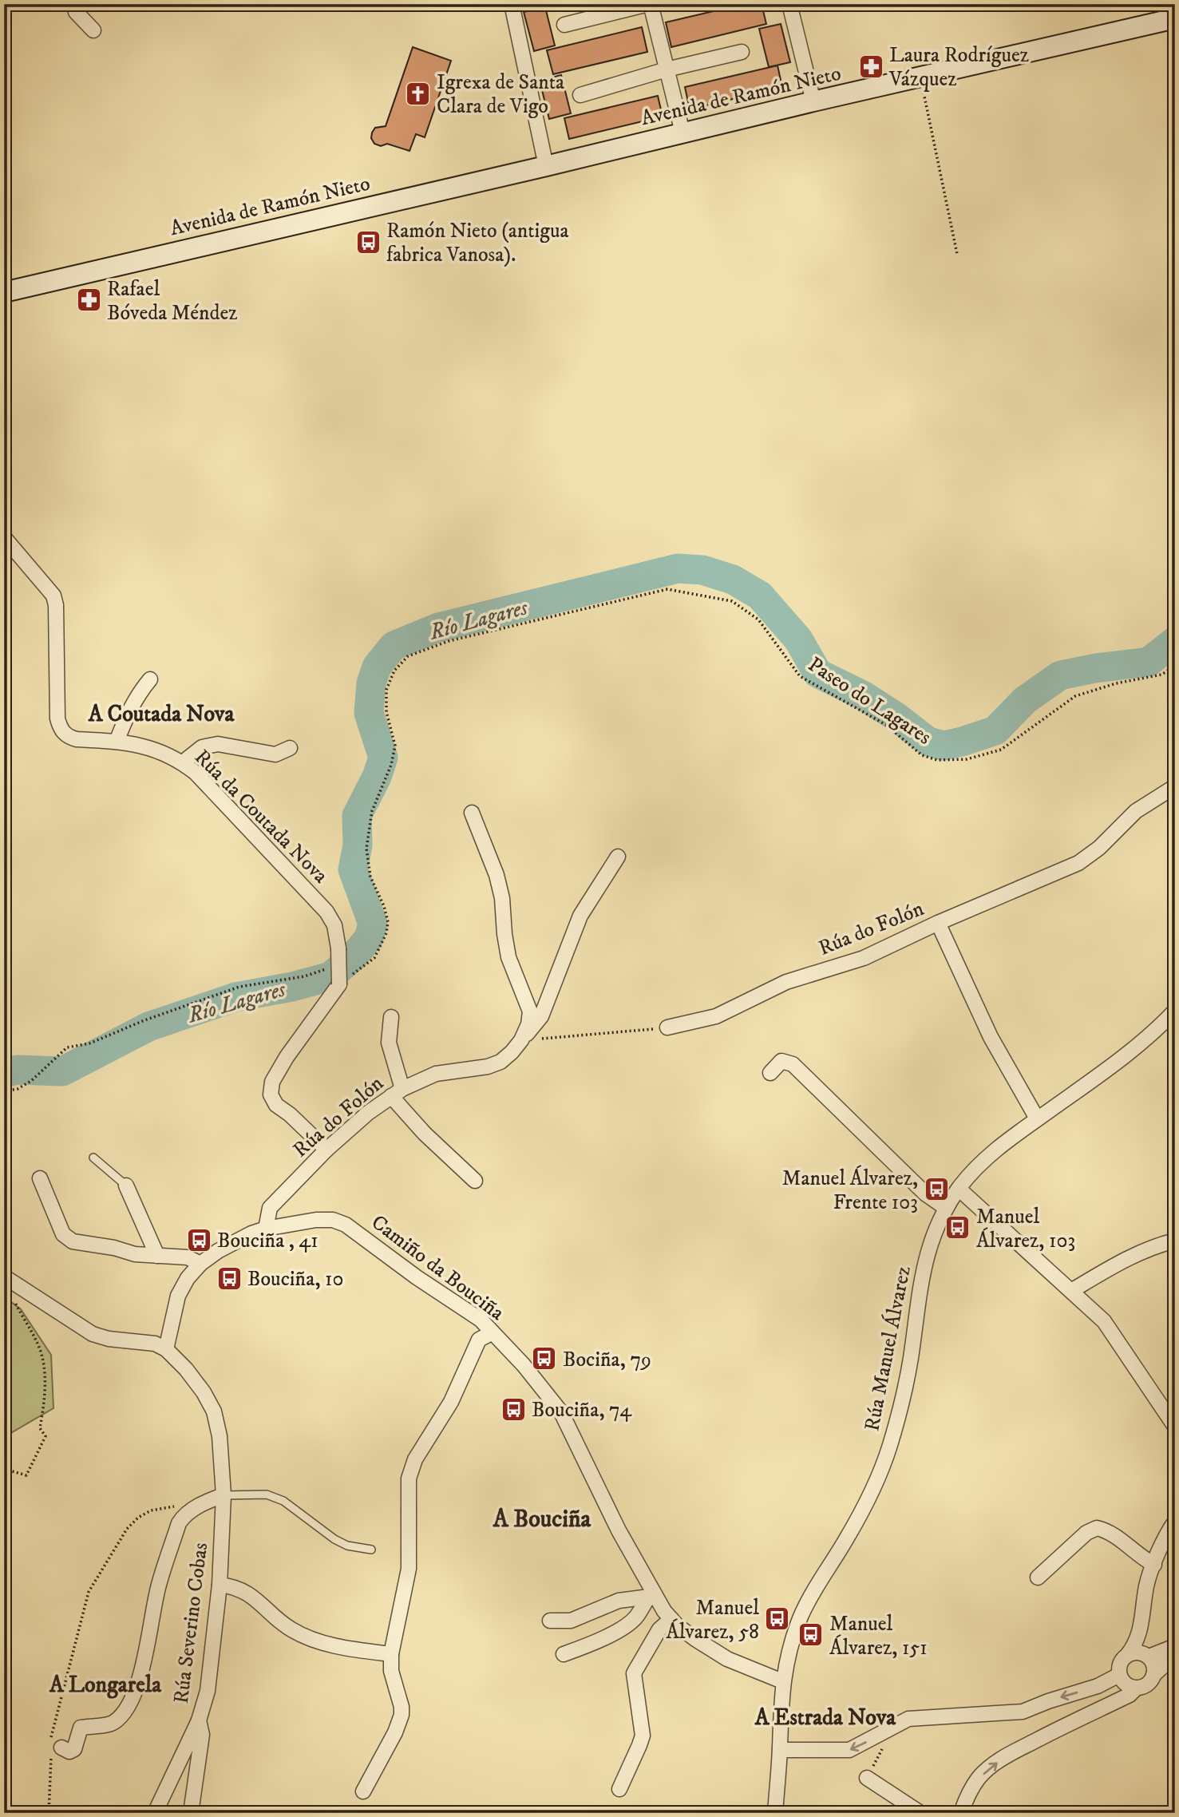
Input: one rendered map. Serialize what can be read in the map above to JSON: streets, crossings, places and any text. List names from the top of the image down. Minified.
{"streets":{"main road":["Avenida de Ramón Nieto"],"street":["Rúa da Coutada Nova","Rúa do Folón","Camiño da Bouciña","Rúa Manuel Álvarez","Rúa Severino Cobas"],"path":["Paseo do Lagares"]},"crossings":[["Rúa da Coutada Nova","Rúa do Folón"],["Rúa do Folón","Camiño da Bouciña"],["Camiño da Bouciña","Rúa Manuel Álvarez"],["Camiño da Bouciña","Rúa Severino Cobas"]],"districts":["A Coutada Nova","A Bouciña","A Longarela","A Estrada Nova"],"water":["Río Lagares"],"places":{"pharmacy":["Laura Rodríguez Vázquez","Rafael Bóveda Méndez"],"church":["Igrexa de Santa Clara de Vigo"],"bus stop":["Ramón Nieto (antigua fabrica Vanosa).","Manuel Álvarez, Frente 103","Manuel Álvarez, 103","Bouciña , 41","Bouciña, 10","Bociña, 79","Bouciña, 74","Manuel Álvarez, 58","Manuel Álvarez, 151"]}}
